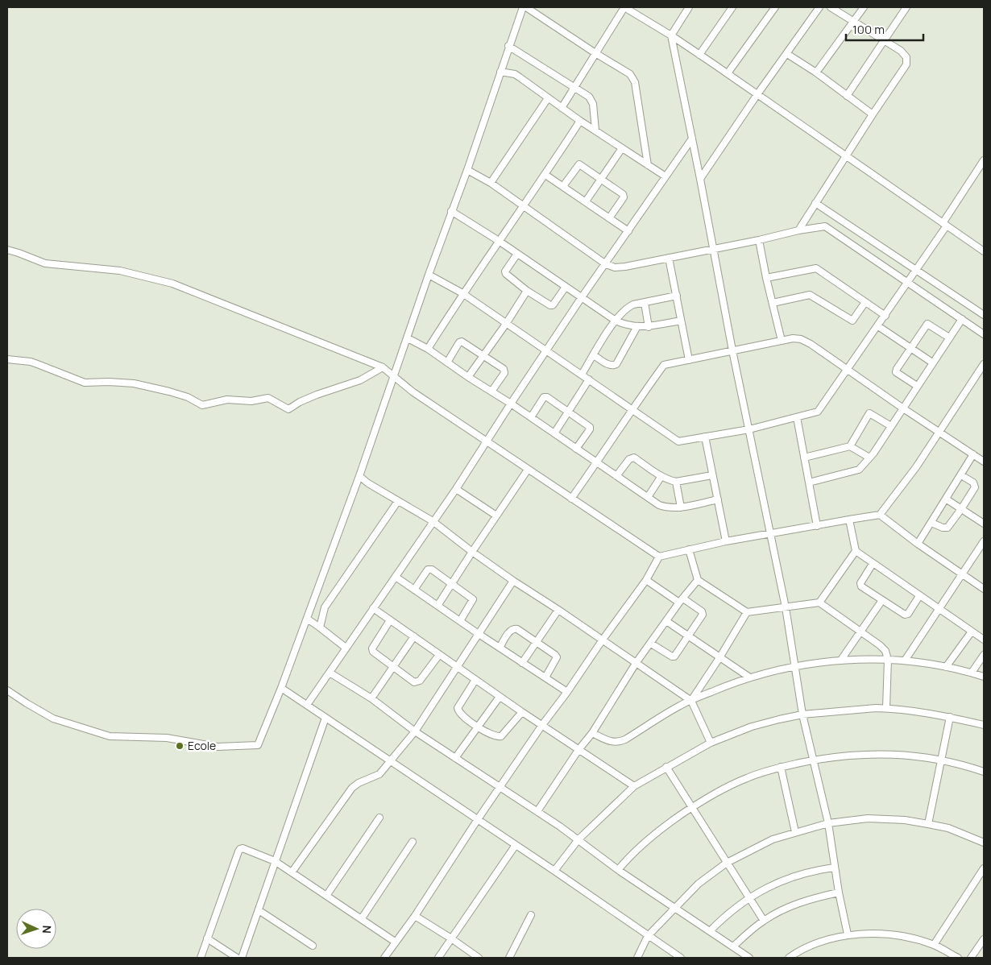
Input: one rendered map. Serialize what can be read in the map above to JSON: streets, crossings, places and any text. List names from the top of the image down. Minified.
{"places":["Ecole"],"scale_bar":"100 m","north":"right"}
